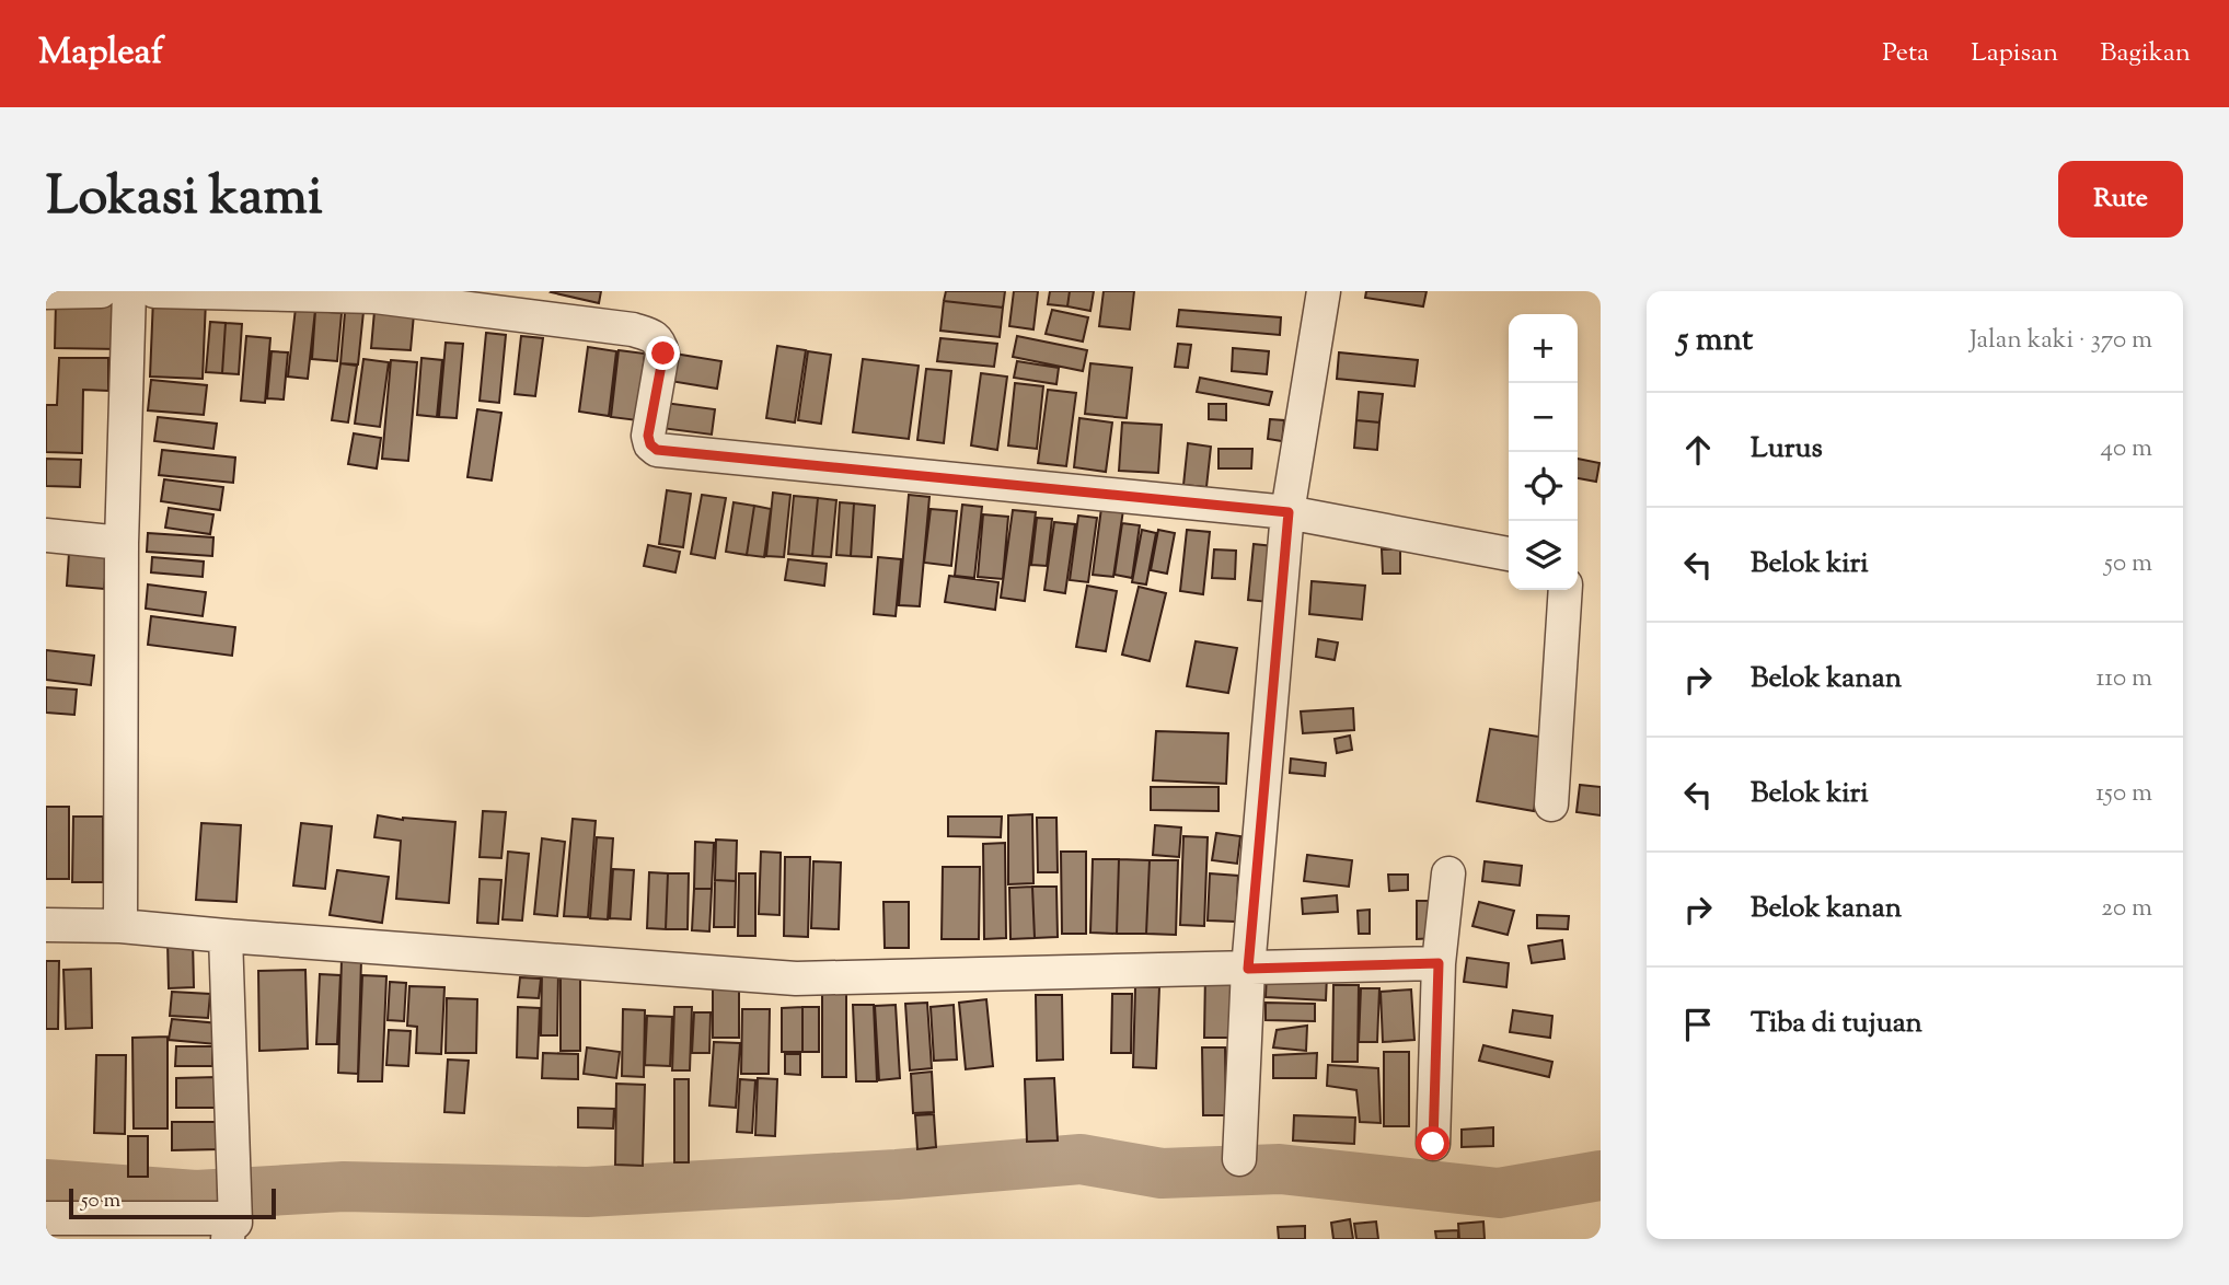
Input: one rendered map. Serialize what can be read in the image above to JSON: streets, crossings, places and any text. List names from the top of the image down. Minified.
{"scale_bar":"50 m","page":{"header":"Mapleaf","nav":["Peta","Lapisan","Bagikan"],"title":"Lokasi kami","buttons":"Rute","heading":["5 mnt","Jalan kaki · 370 m"],"map_buttons":["+","−"],"list":[["Lurus","40 m"],["Belok kiri","50 m"],["Belok kanan","110 m"],["Belok kiri","150 m"],["Belok kanan","20 m"],"Tiba di tujuan"],"scale":"50 m"}}
